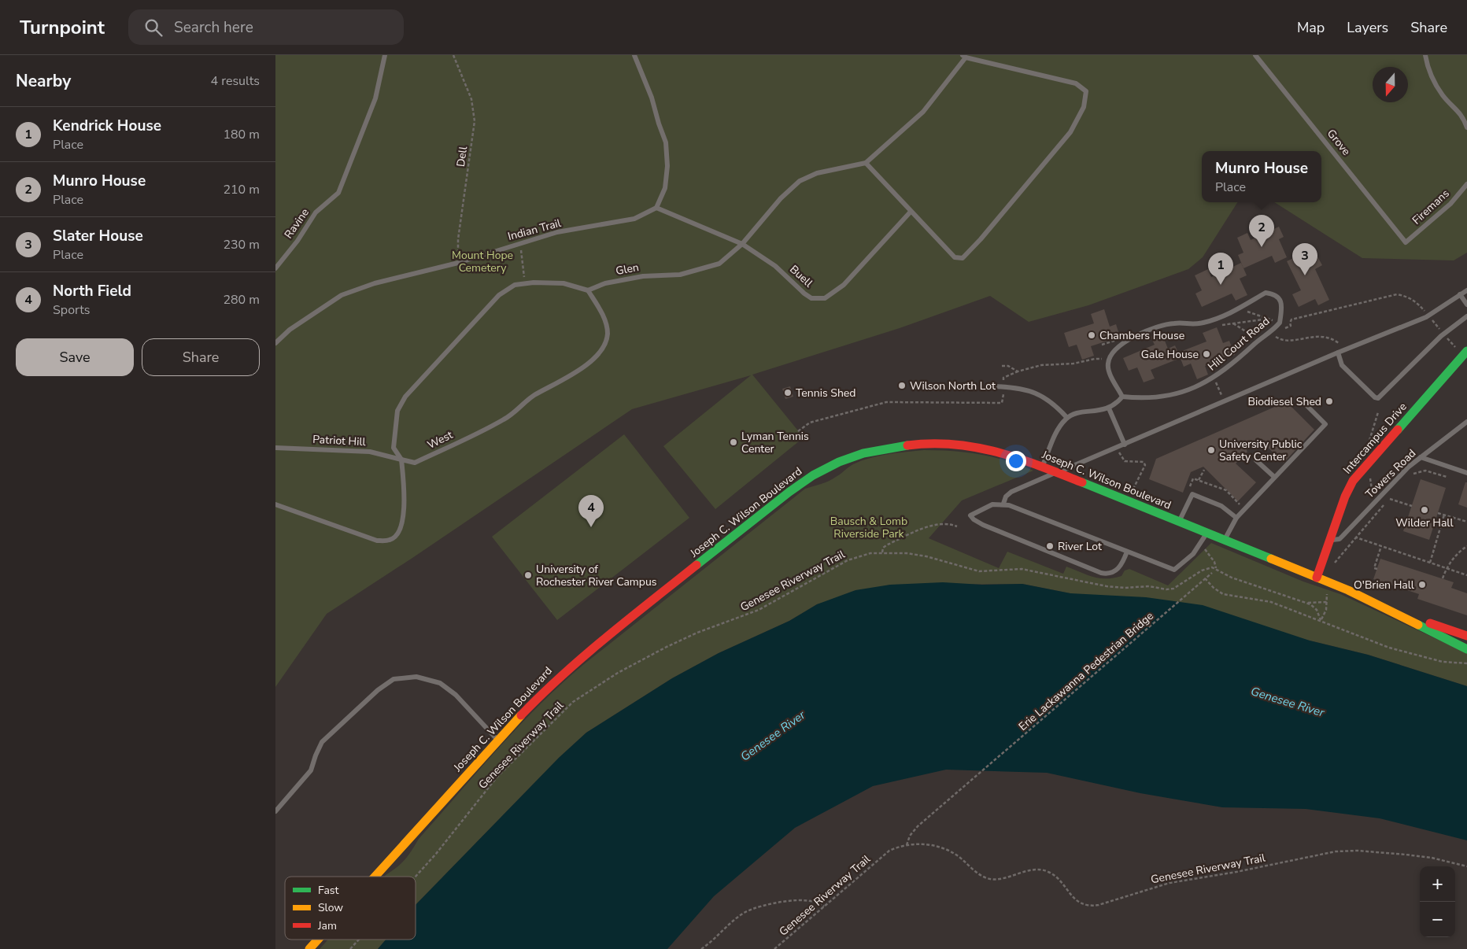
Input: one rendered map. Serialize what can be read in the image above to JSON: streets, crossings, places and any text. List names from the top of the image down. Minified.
{"streets":{"street":["Intercampus Drive","Joseph C. Wilson Boulevard"],"lane":["Grove","Firemans","Ravine","Indian Trail","Glen","Buell","Hill Court Road","West","Patriot Hill","Towers Road"],"path":["Dell","Genesee Riverway Trail","Erie Lackawanna Pedestrian Bridge"]},"crossings":[["Grove","Firemans"],["Dell","Indian Trail"],["Indian Trail","Buell"],["Glen","Buell"],["Glen","West"],["Intercampus Drive","Towers Road"],["Intercampus Drive","Joseph C. Wilson Boulevard"],["West","Patriot Hill"],["Genesee Riverway Trail","Erie Lackawanna Pedestrian Bridge"]],"water":["Genesee River"],"parks":["Mount Hope Cemetery","Bausch & Lomb Riverside Park"],"places":["Chambers House","Gale House","Wilson North Lot","Tennis Shed","Biodiesel Shed","Lyman Tennis Center","University Public Safety Center","Wilder Hall","River Lot","University of Rochester River Campus","O'Brien Hall"],"legend":["Fast","Slow","Jam"],"north":"bottom","page":{"header":"Turnpoint","search":"Search here","nav":["Map","Layers","Share"],"heading":["Nearby","4 results"],"list":[{"mark":"1","name":"Kendrick House","note":"Place","value":"180 m"},{"mark":"2","name":"Munro House","note":"Place","value":"210 m"},{"mark":"3","name":"Slater House","note":"Place","value":"230 m"},{"mark":"4","name":"North Field","note":"Sports","value":"280 m"}],"popup":["Munro House","Place"],"pins":["2","3","1","4"],"buttons":["Save","Share"],"map_buttons":["+","−"]}}
